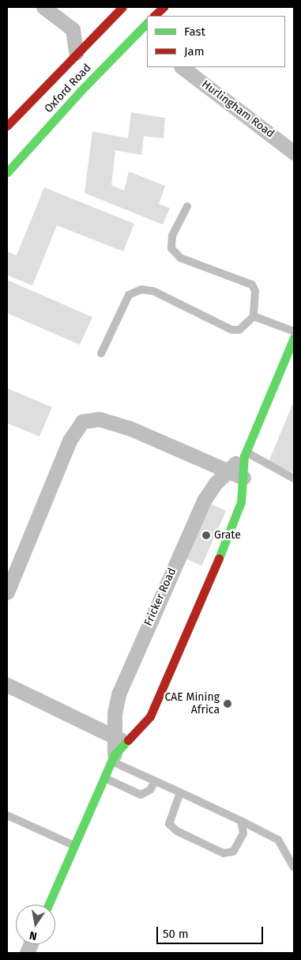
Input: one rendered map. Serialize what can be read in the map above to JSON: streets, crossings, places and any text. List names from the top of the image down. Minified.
{"streets":{"street":["Oxford Road","Hurlingham Road","Fricker Road"]},"places":["Grate","CAE Mining Africa"],"legend":["Fast","Jam"],"scale_bar":"50 m","north":"bottom"}
